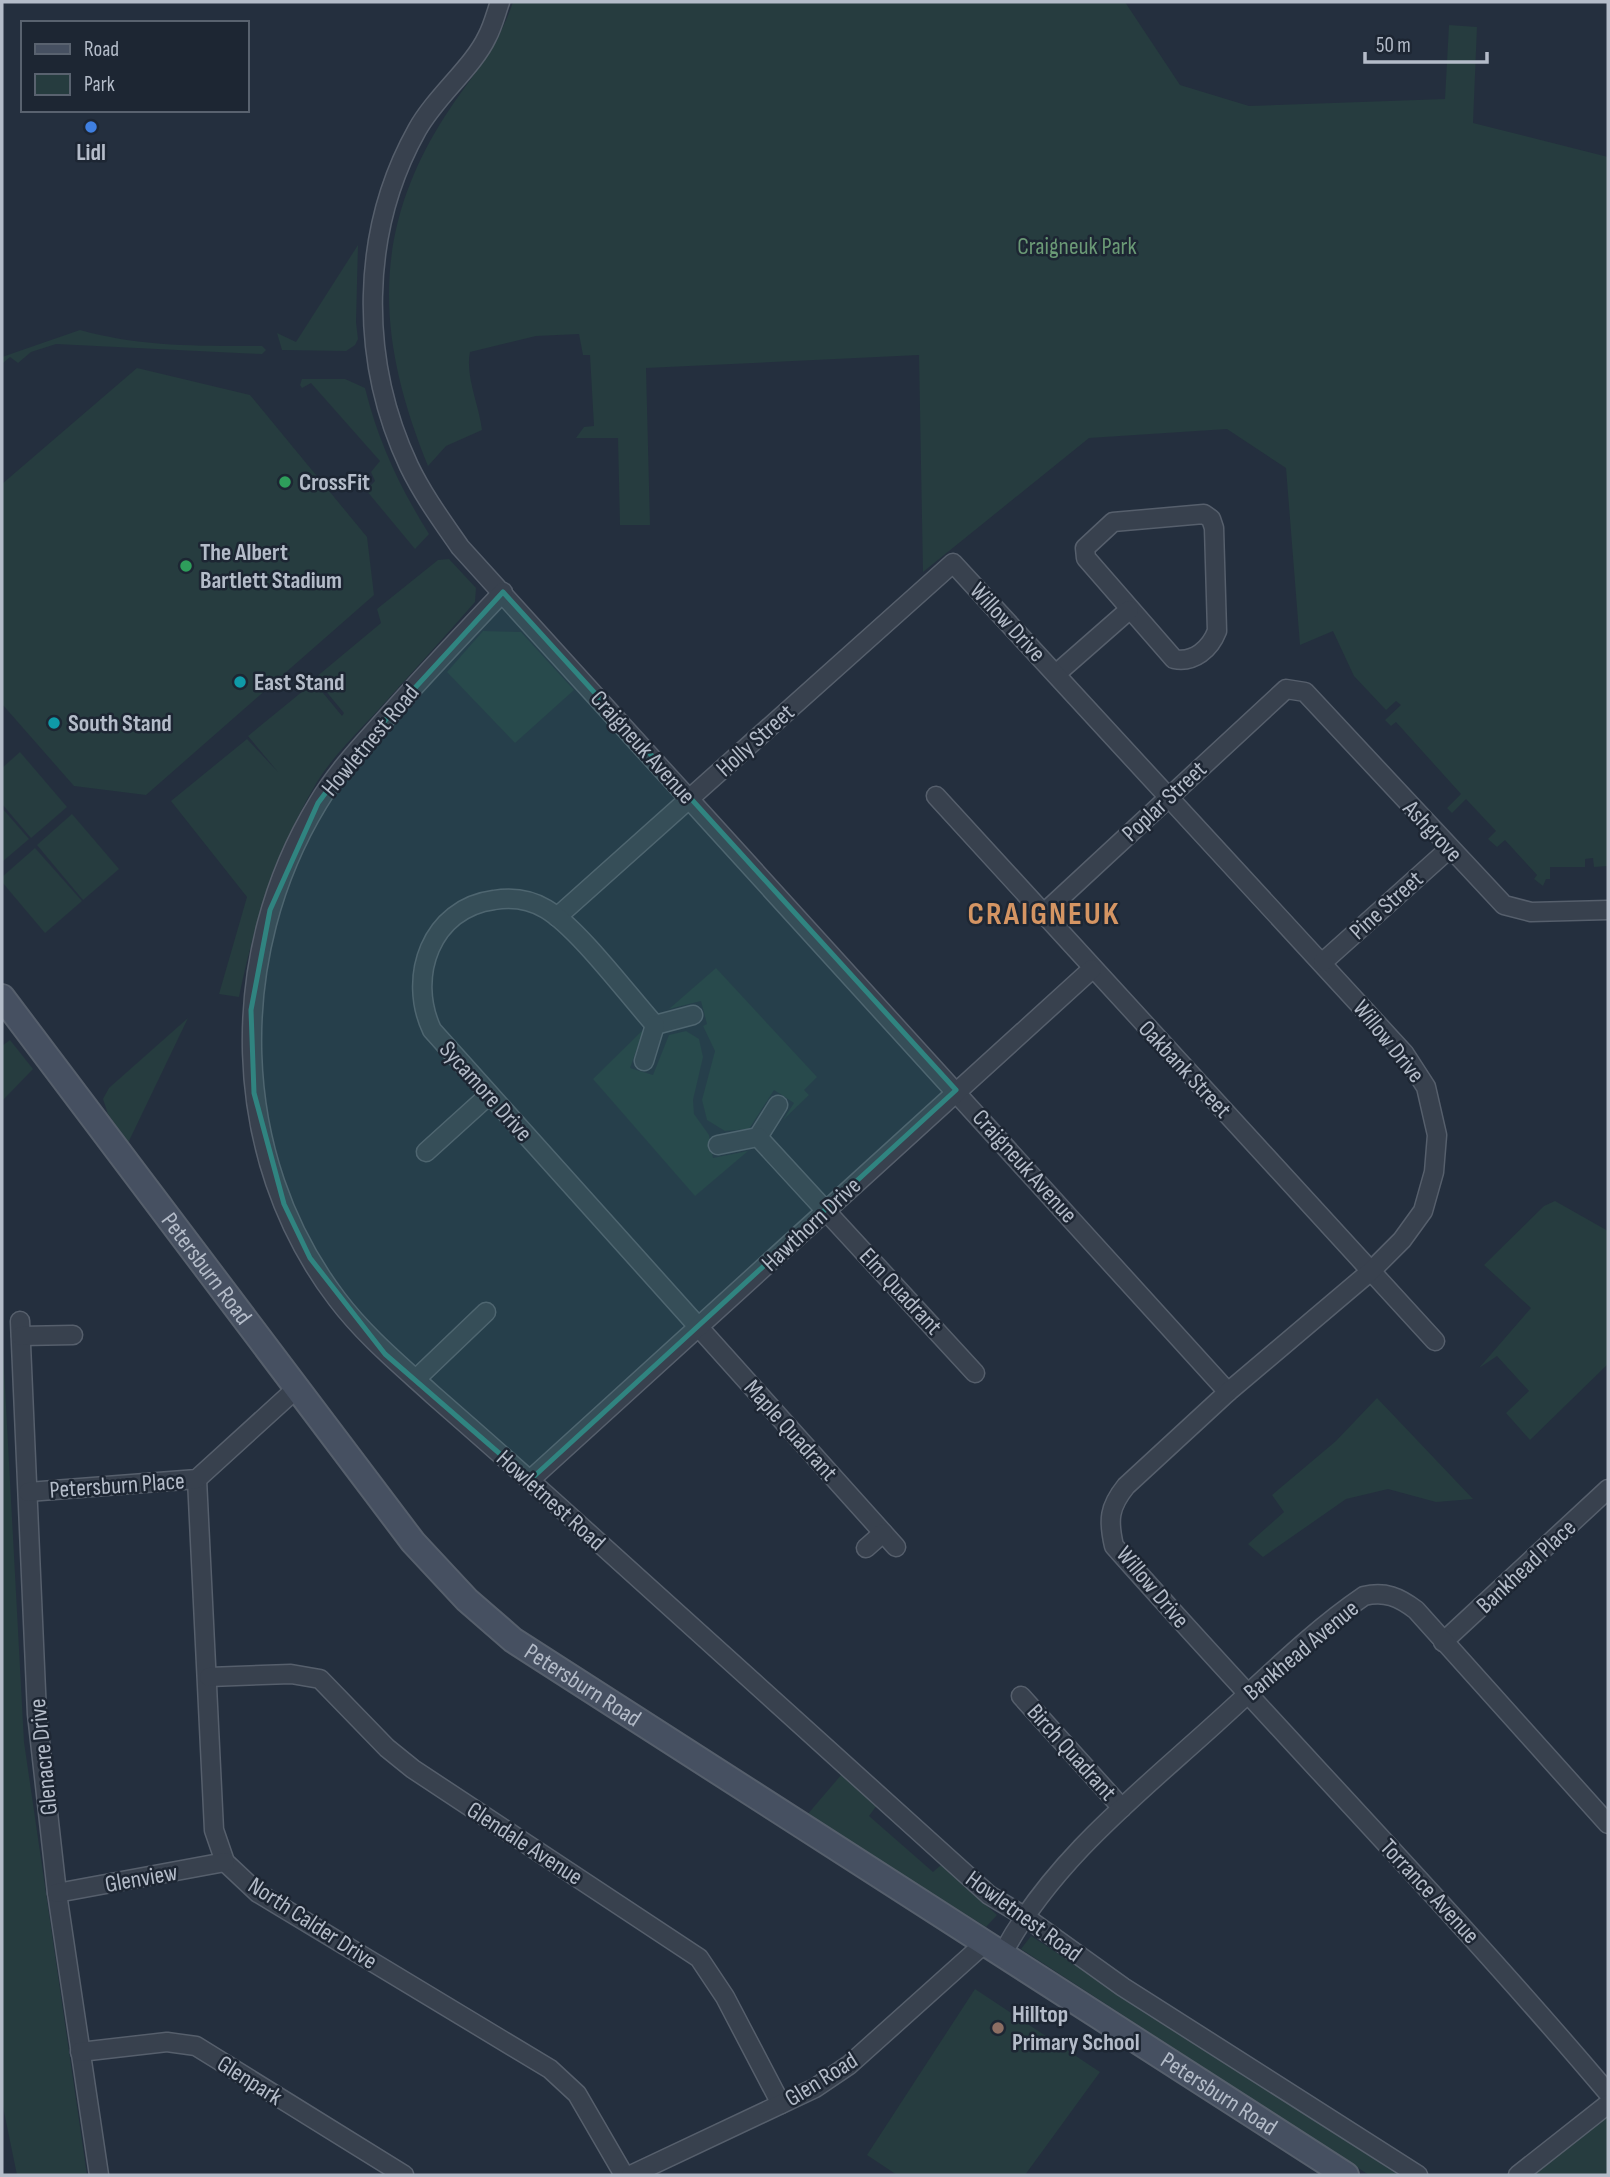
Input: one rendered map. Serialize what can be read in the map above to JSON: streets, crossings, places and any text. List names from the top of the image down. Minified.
{"streets":{"main road":["Petersburn Road"],"street":["Willow Drive","Howletnest Road","Holly Street","Craigneuk Avenue","Poplar Street","Ashgrove","Pine Street","Oakbank Street","Sycamore Drive","Hawthorn Drive","Elm Quadrant","Maple Quadrant","Petersburn Place","Bankhead Place","Bankhead Avenue","Birch Quadrant","Glenacre Drive","Glendale Avenue","Glenview","Torrance Avenue","North Calder Drive","Glen Road","Glenpark"]},"crossings":[["Willow Drive","Holly Street"],["Willow Drive","Craigneuk Avenue"],["Willow Drive","Poplar Street"],["Willow Drive","Pine Street"],["Willow Drive","Oakbank Street"],["Willow Drive","Bankhead Avenue"],["Willow Drive","Torrance Avenue"],["Howletnest Road","Craigneuk Avenue"],["Howletnest Road","Hawthorn Drive"],["Howletnest Road","Bankhead Avenue"],["Holly Street","Craigneuk Avenue"],["Holly Street","Sycamore Drive"],["Craigneuk Avenue","Hawthorn Drive"],["Poplar Street","Ashgrove"],["Poplar Street","Oakbank Street"],["Ashgrove","Pine Street"],["Oakbank Street","Hawthorn Drive"],["Sycamore Drive","Hawthorn Drive"],["Sycamore Drive","Maple Quadrant"],["Hawthorn Drive","Elm Quadrant"],["Hawthorn Drive","Maple Quadrant"],["Petersburn Road","Petersburn Place"],["Petersburn Road","Bankhead Avenue"],["Petersburn Road","Glen Road"],["Petersburn Place","Glenacre Drive"],["Petersburn Place","North Calder Drive"],["Bankhead Place","Bankhead Avenue"],["Bankhead Avenue","Birch Quadrant"],["Bankhead Avenue","Torrance Avenue"],["Bankhead Avenue","Glen Road"],["Glenacre Drive","Glenview"],["Glenacre Drive","Glenpark"],["Glendale Avenue","North Calder Drive"],["Glendale Avenue","Glen Road"],["Glenview","North Calder Drive"]],"districts":["CRAIGNEUK"],"parks":["Craigneuk Park"],"places":["Lidl","CrossFit","The Albert Bartlett Stadium","East Stand","South Stand","Hilltop Primary School"],"legend":["Road","Park"],"scale_bar":"50 m"}
